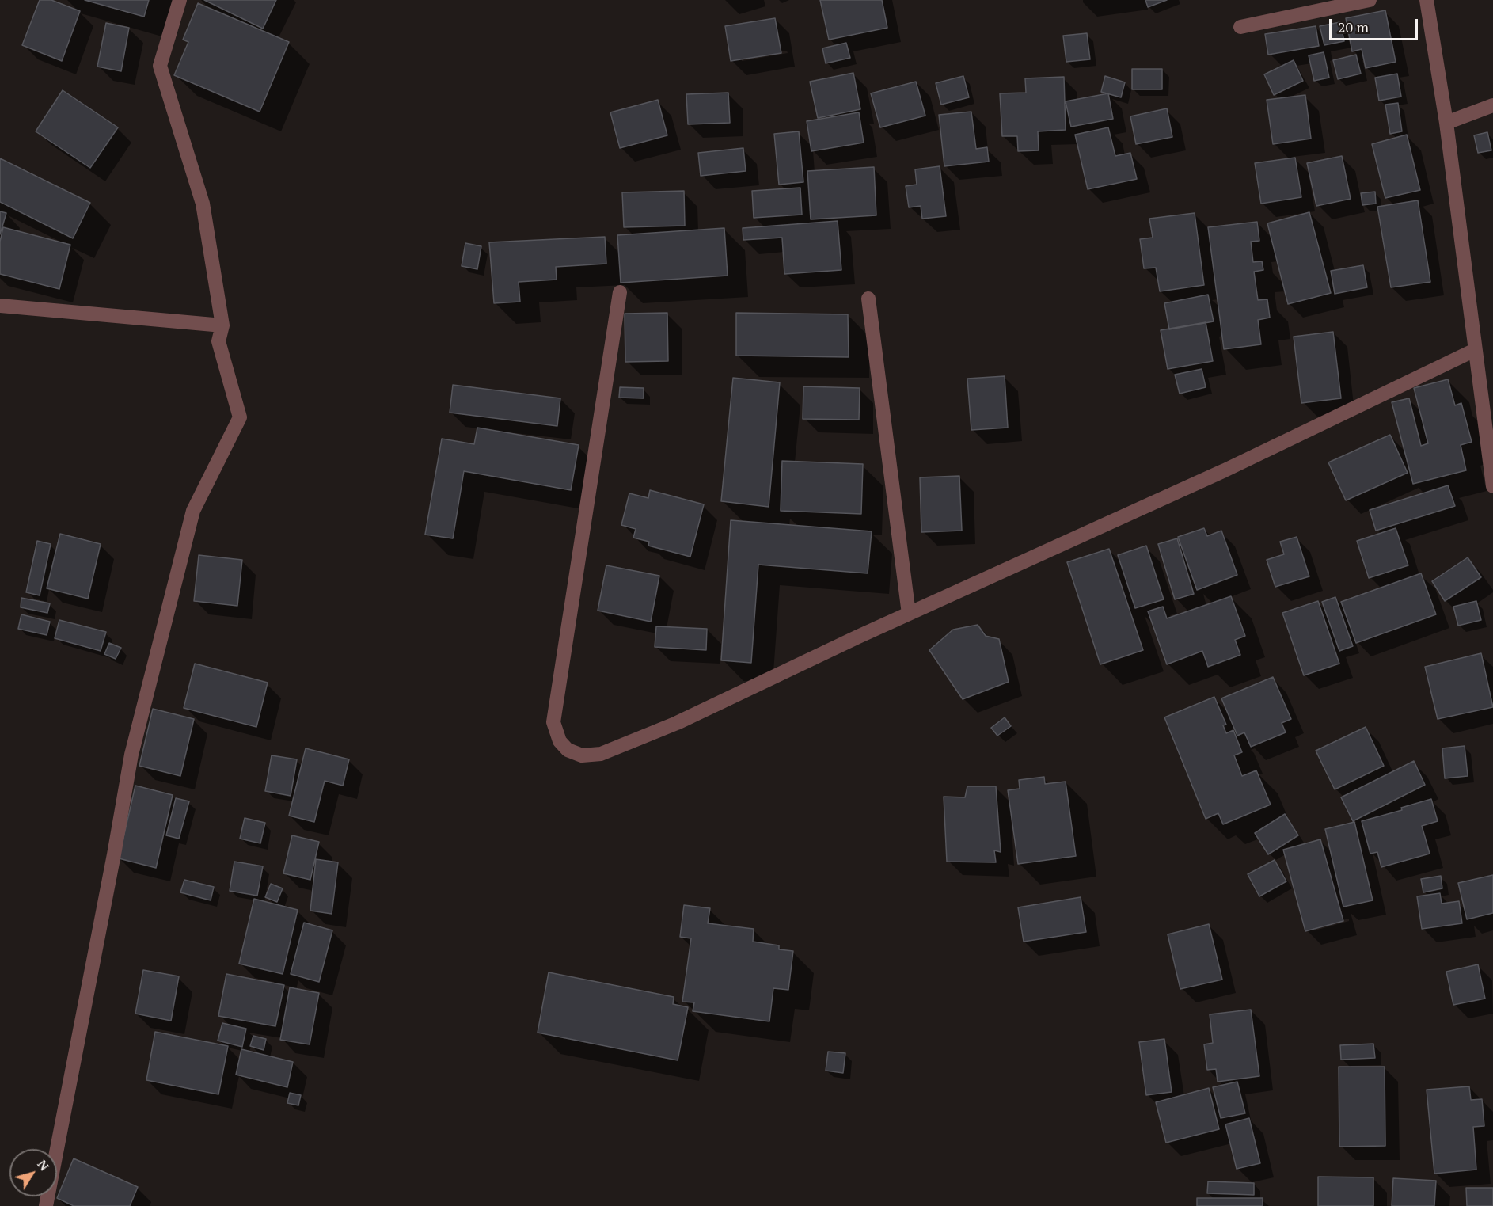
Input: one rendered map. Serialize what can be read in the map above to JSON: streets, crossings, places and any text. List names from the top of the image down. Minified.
{"scale_bar":"20 m","north":"top right"}
